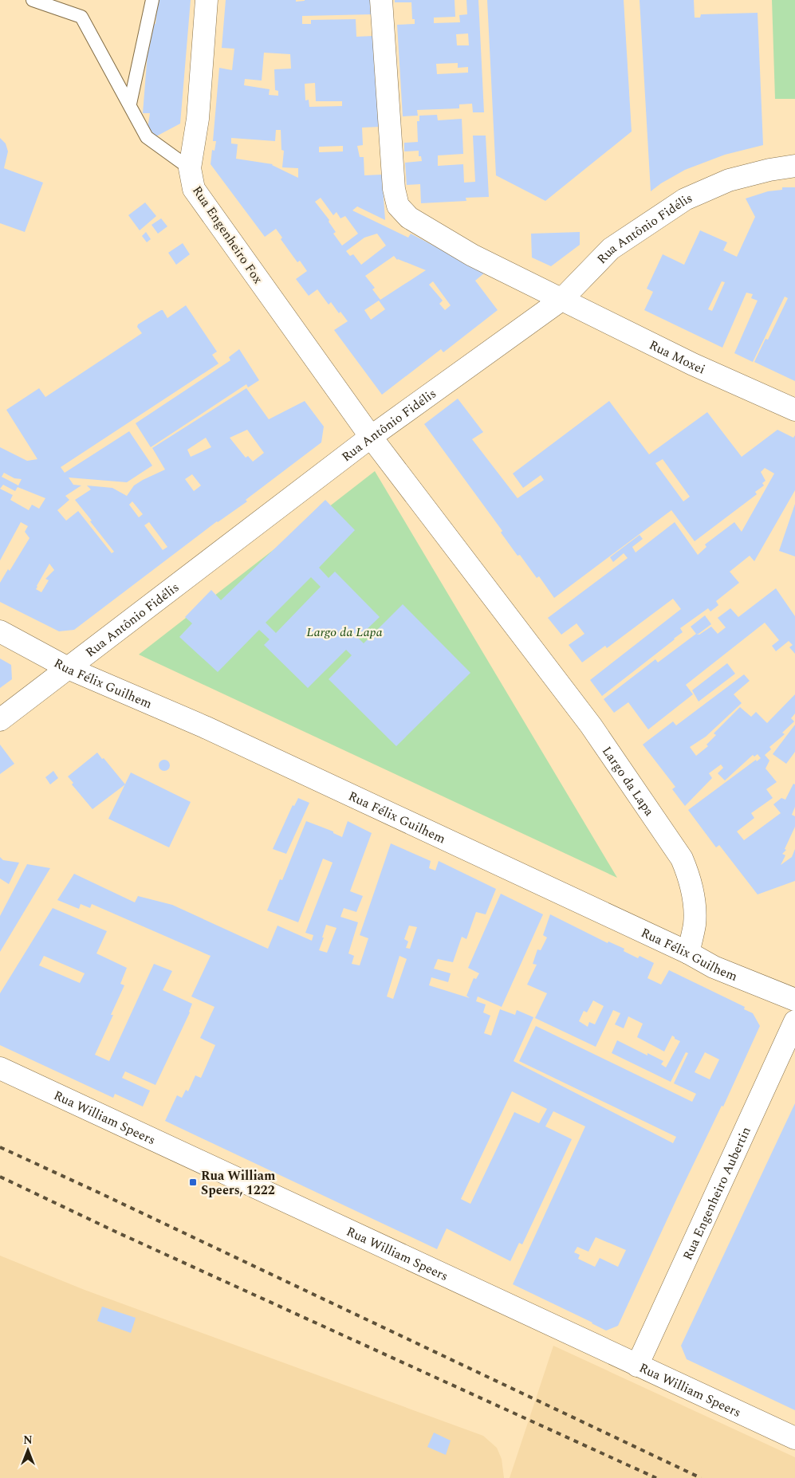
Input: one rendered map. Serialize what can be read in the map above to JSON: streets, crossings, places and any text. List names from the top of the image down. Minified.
{"streets":{"street":["Rua Antônio Fidélis","Rua Engenheiro Fox","Rua Moxei","Rua Félix Guilhem","Largo da Lapa","Rua William Speers","Rua Engenheiro Aubertin"]},"crossings":[["Rua Antônio Fidélis","Rua Engenheiro Fox"],["Rua Antônio Fidélis","Rua Moxei"],["Rua Antônio Fidélis","Rua Félix Guilhem"],["Rua Antônio Fidélis","Largo da Lapa"],["Rua Engenheiro Fox","Largo da Lapa"],["Rua Félix Guilhem","Largo da Lapa"],["Rua William Speers","Rua Engenheiro Aubertin"]],"parks":["Largo da Lapa"],"places":{"transit":["Rua William Speers, 1222"]},"north":"top"}
